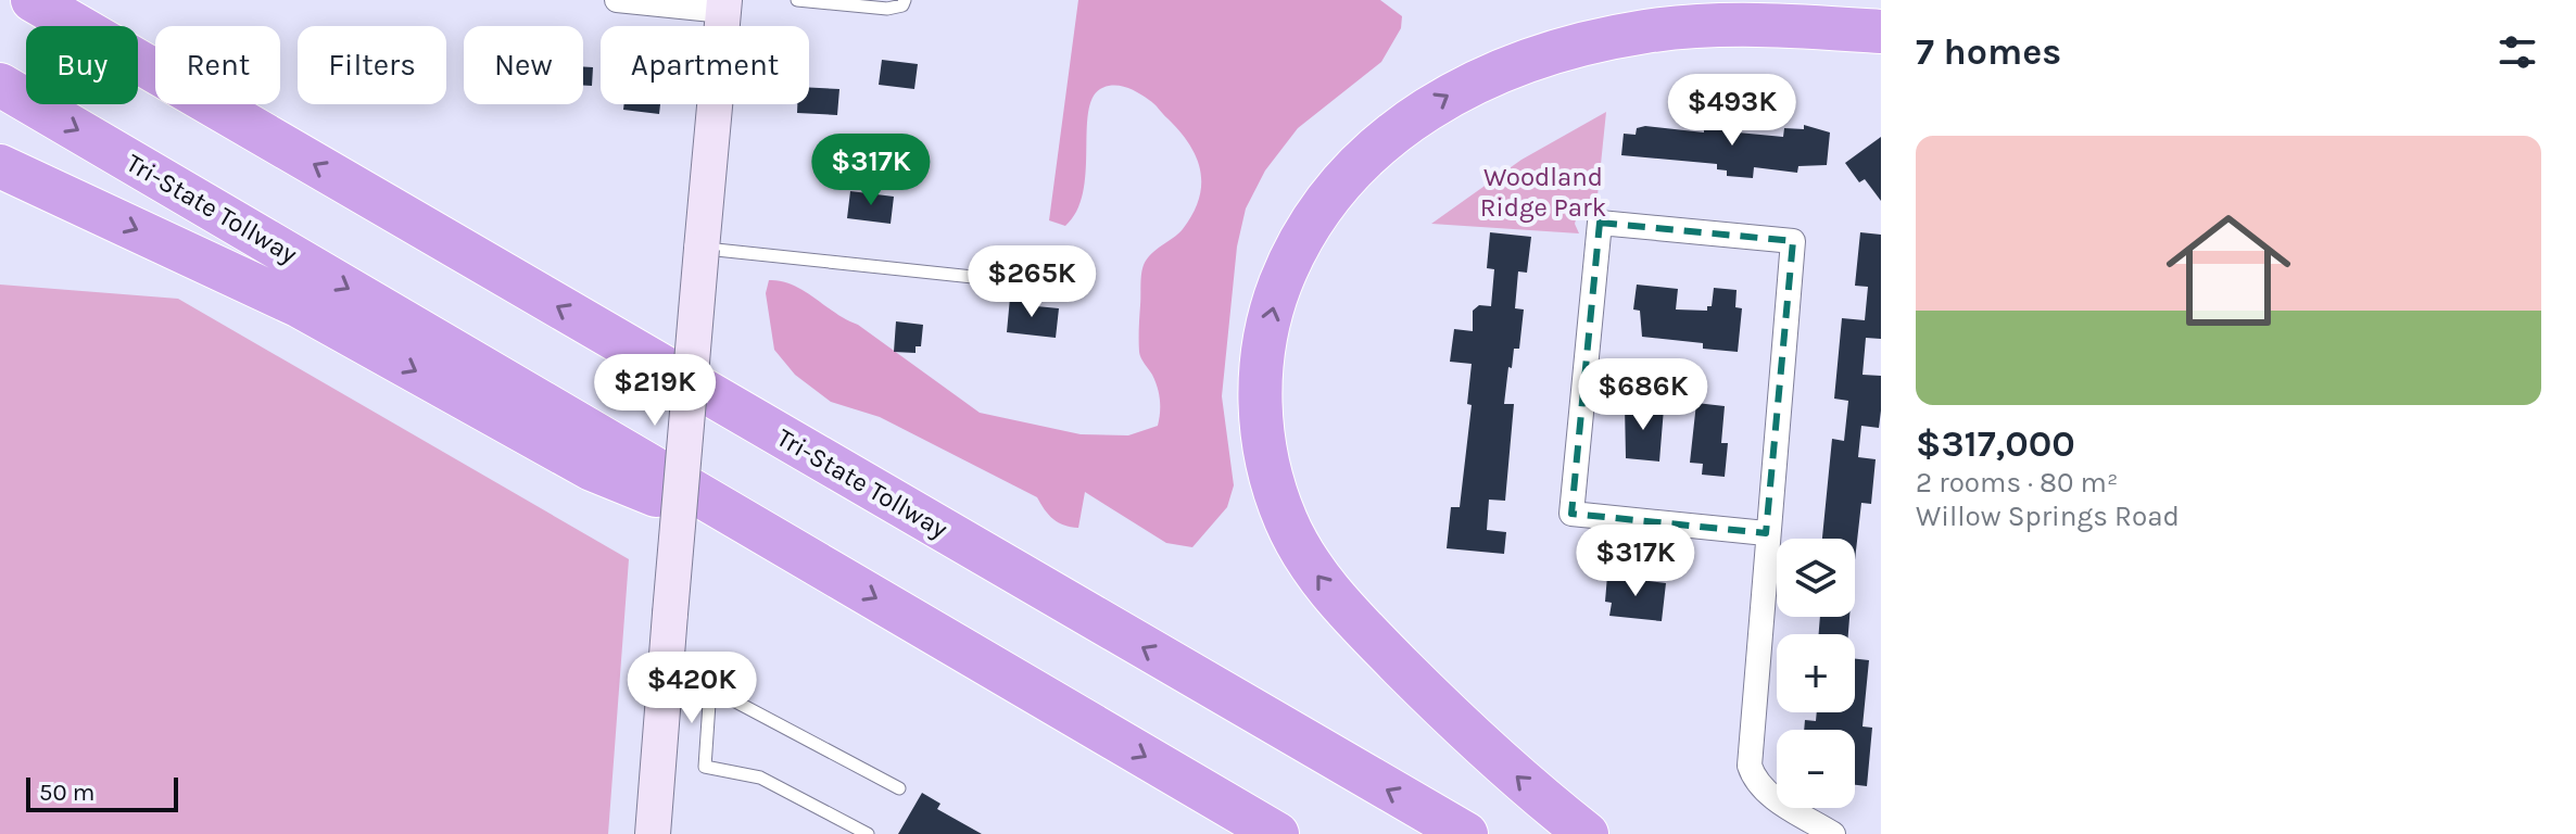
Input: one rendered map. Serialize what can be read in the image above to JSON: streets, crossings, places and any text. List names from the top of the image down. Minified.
{"streets":{"highway":["Tri-State Tollway"]},"parks":["Woodland Ridge Park"],"scale_bar":"50 m","page":{"heading":"7 homes","chip":["Buy","Rent","Filters","New","Apartment"],"price":["$493K","$317K","$265K","$219K","$686K","$317K","$420K"],"list":[{"name":"$317,000","note":"2 rooms · 80 m² · Willow Springs Road"}],"map_buttons":["+","−"],"scale":"50 m"}}
